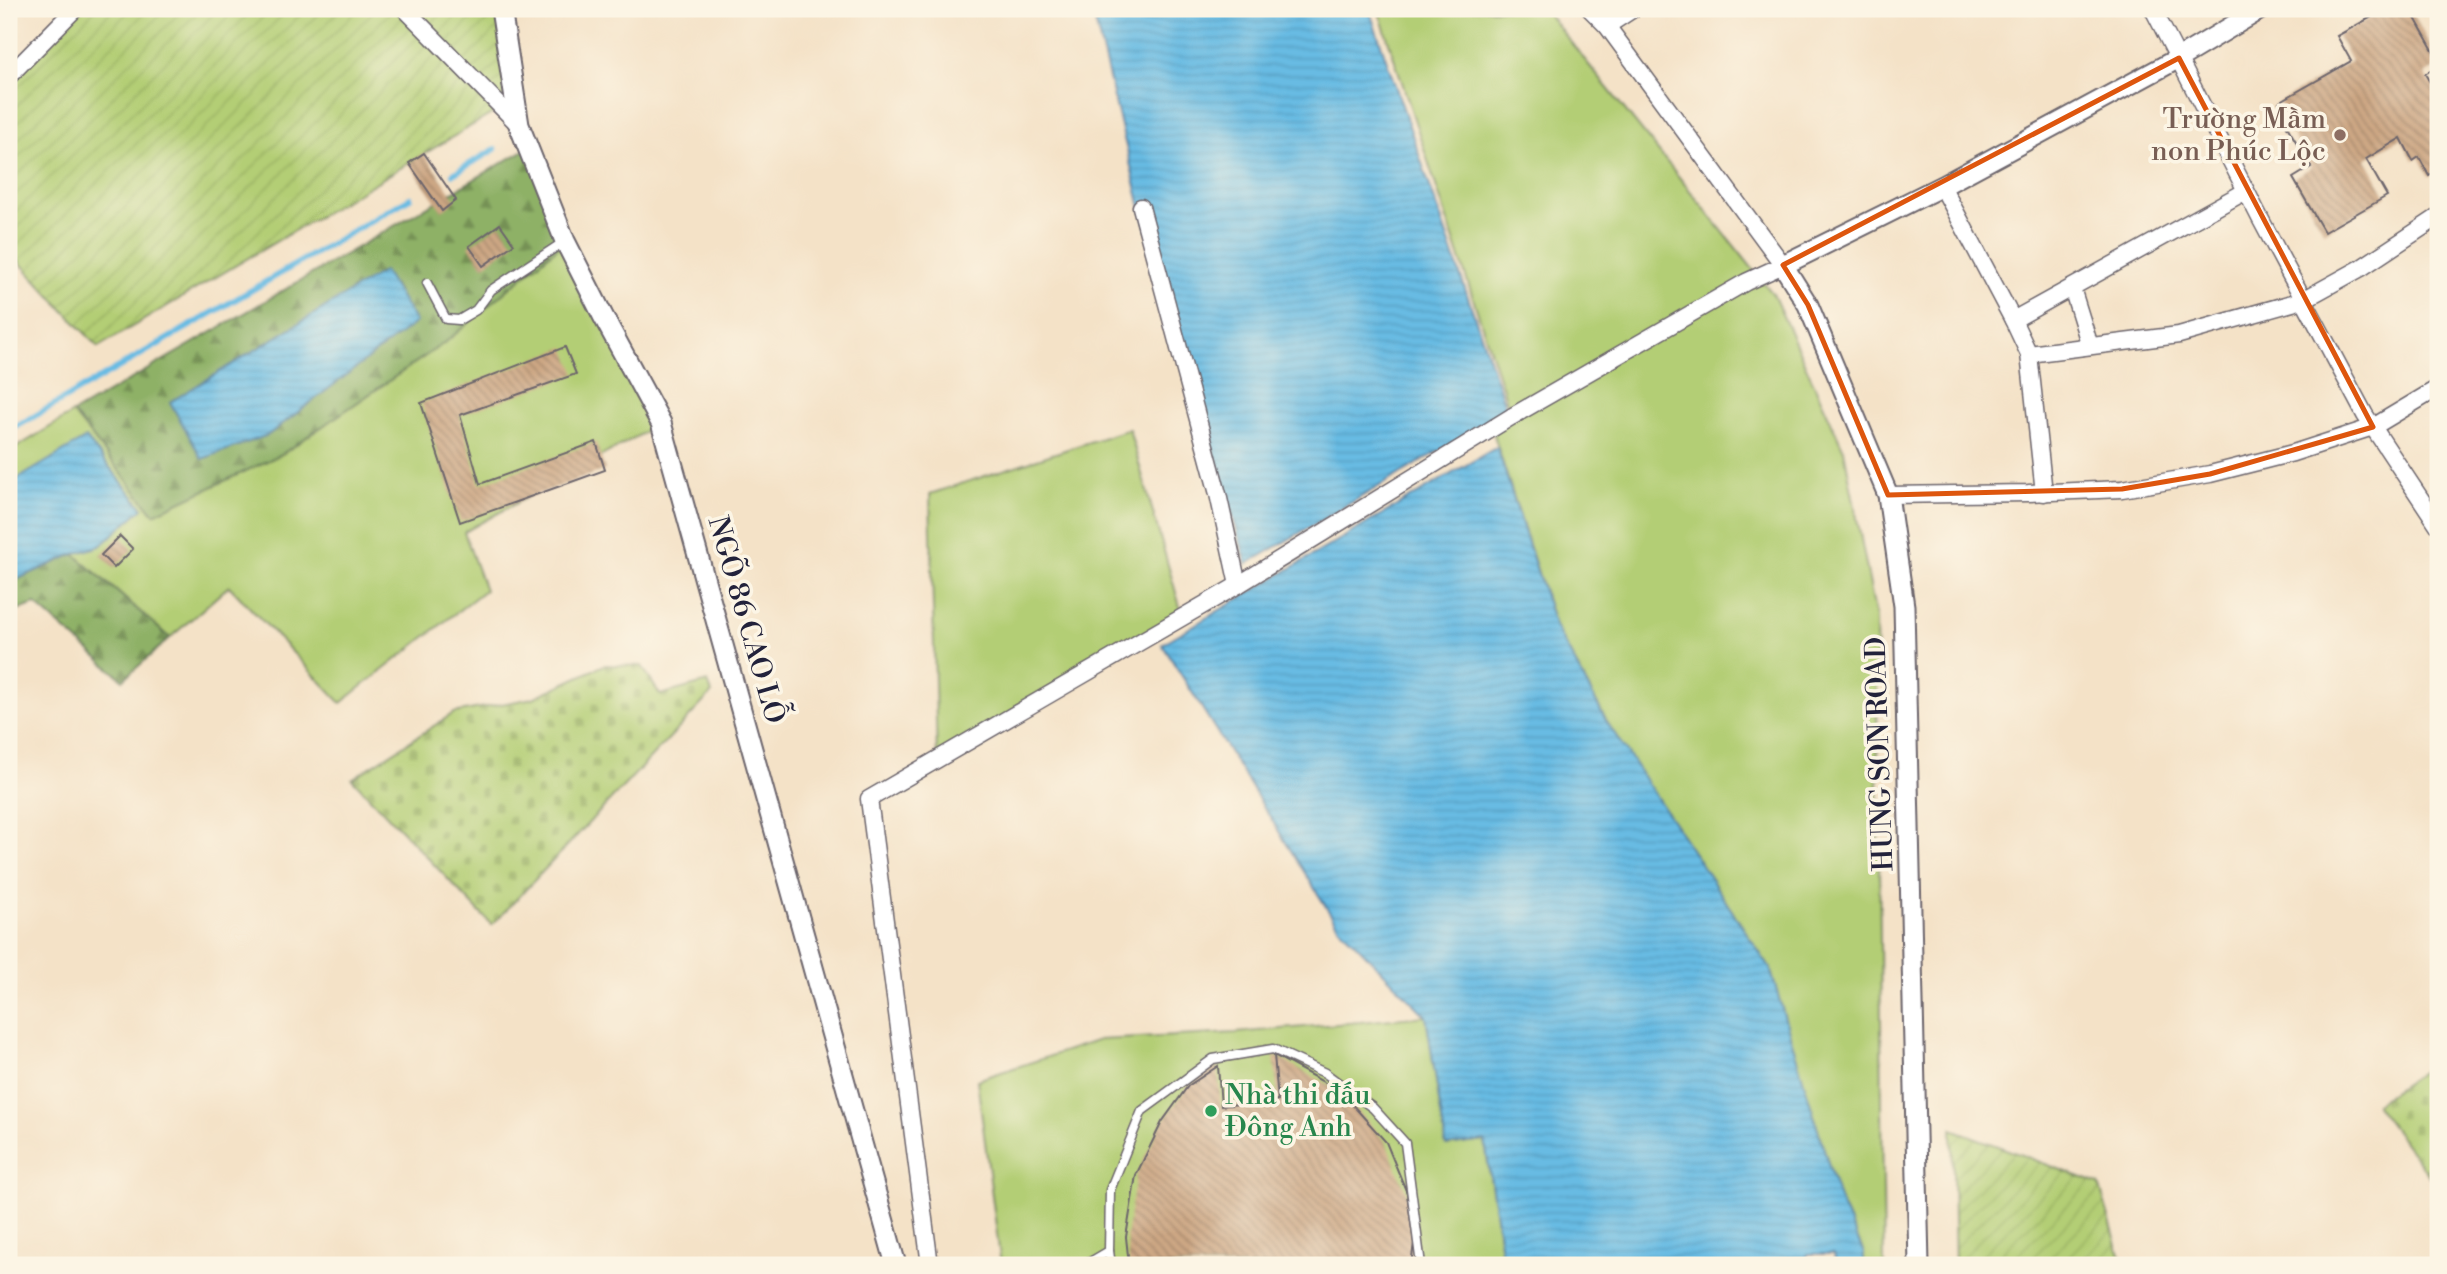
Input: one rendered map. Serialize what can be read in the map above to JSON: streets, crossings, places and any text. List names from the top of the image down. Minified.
{"streets":{"street":["NGÕ 86 CAO LỖ","HUNG SON ROAD"]},"places":["Trường Mầm non Phúc Lộc","Nhà thi đấu Đông Anh"]}
